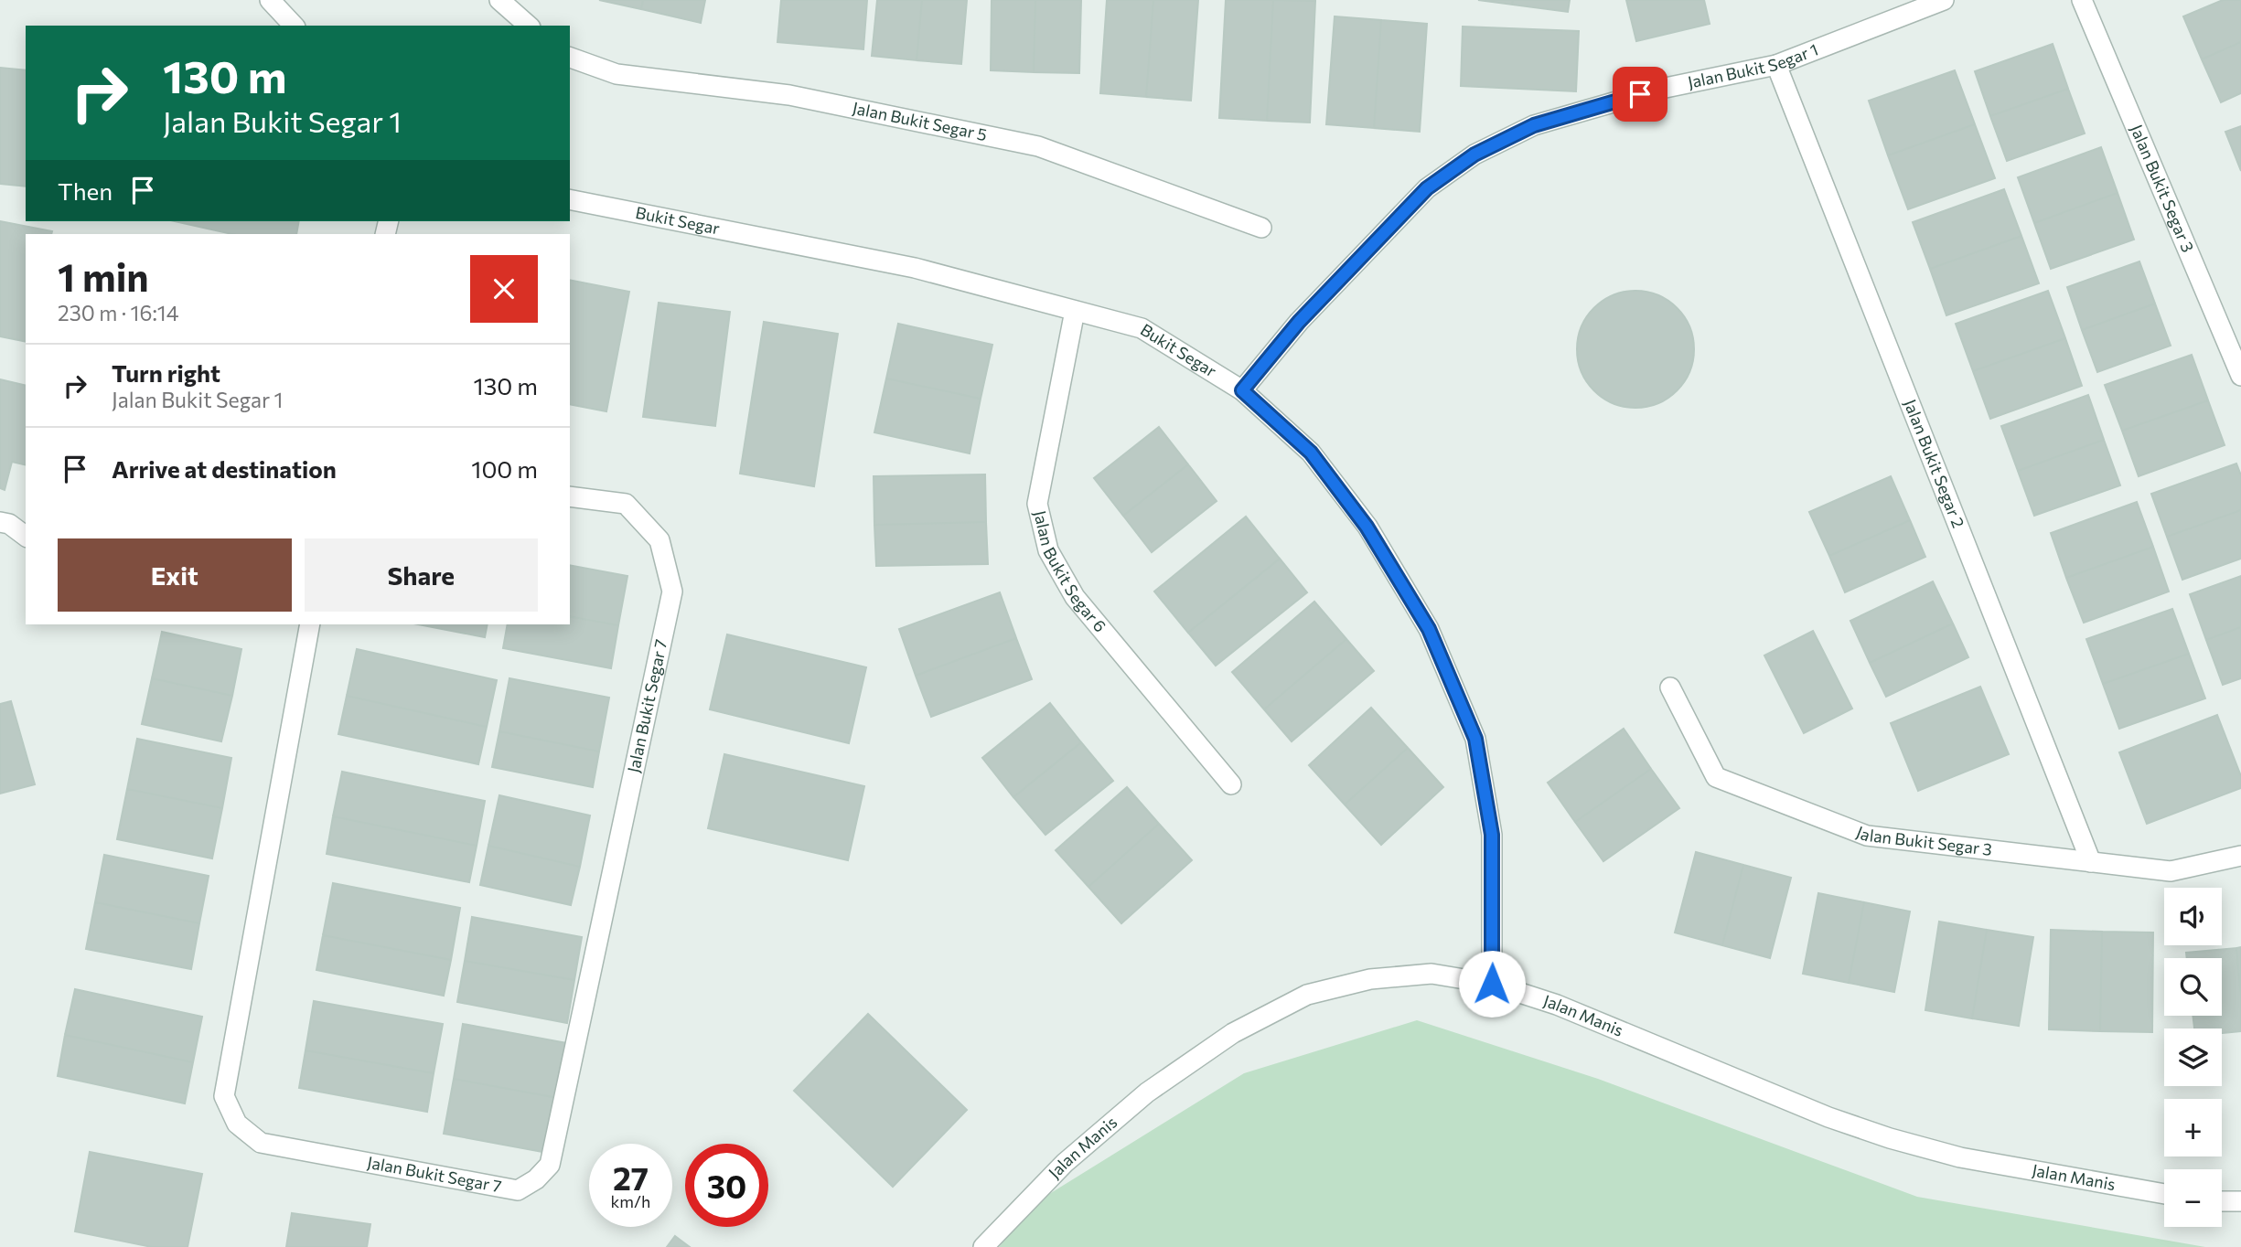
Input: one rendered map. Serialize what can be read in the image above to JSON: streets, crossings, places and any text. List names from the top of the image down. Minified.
{"streets":{"street":["Jalan Bukit Segar 1","Jalan Bukit Segar 5","Jalan Bukit Segar 3","Bukit Segar","Jalan Bukit Segar 2","Jalan Bukit Segar 6","Jalan Bukit Segar 7","Jalan Manis"]},"crossings":[["Jalan Bukit Segar 1","Bukit Segar"],["Jalan Bukit Segar 1","Jalan Bukit Segar 2"],["Jalan Bukit Segar 3","Jalan Bukit Segar 2"],["Bukit Segar","Jalan Bukit Segar 6"],["Bukit Segar","Jalan Manis"]],"page":{"turn":["130 m","Jalan Bukit Segar 1"],"then":"Then","heading":["1 min","230 m · 16:14"],"list":[{"name":"Turn right","note":"Jalan Bukit Segar 1","value":"130 m"},{"name":"Arrive at destination","value":"100 m"}],"buttons":["Exit","Share"],"map_buttons":["+","−"],"speed":"27 km/h","limit":"30"}}
